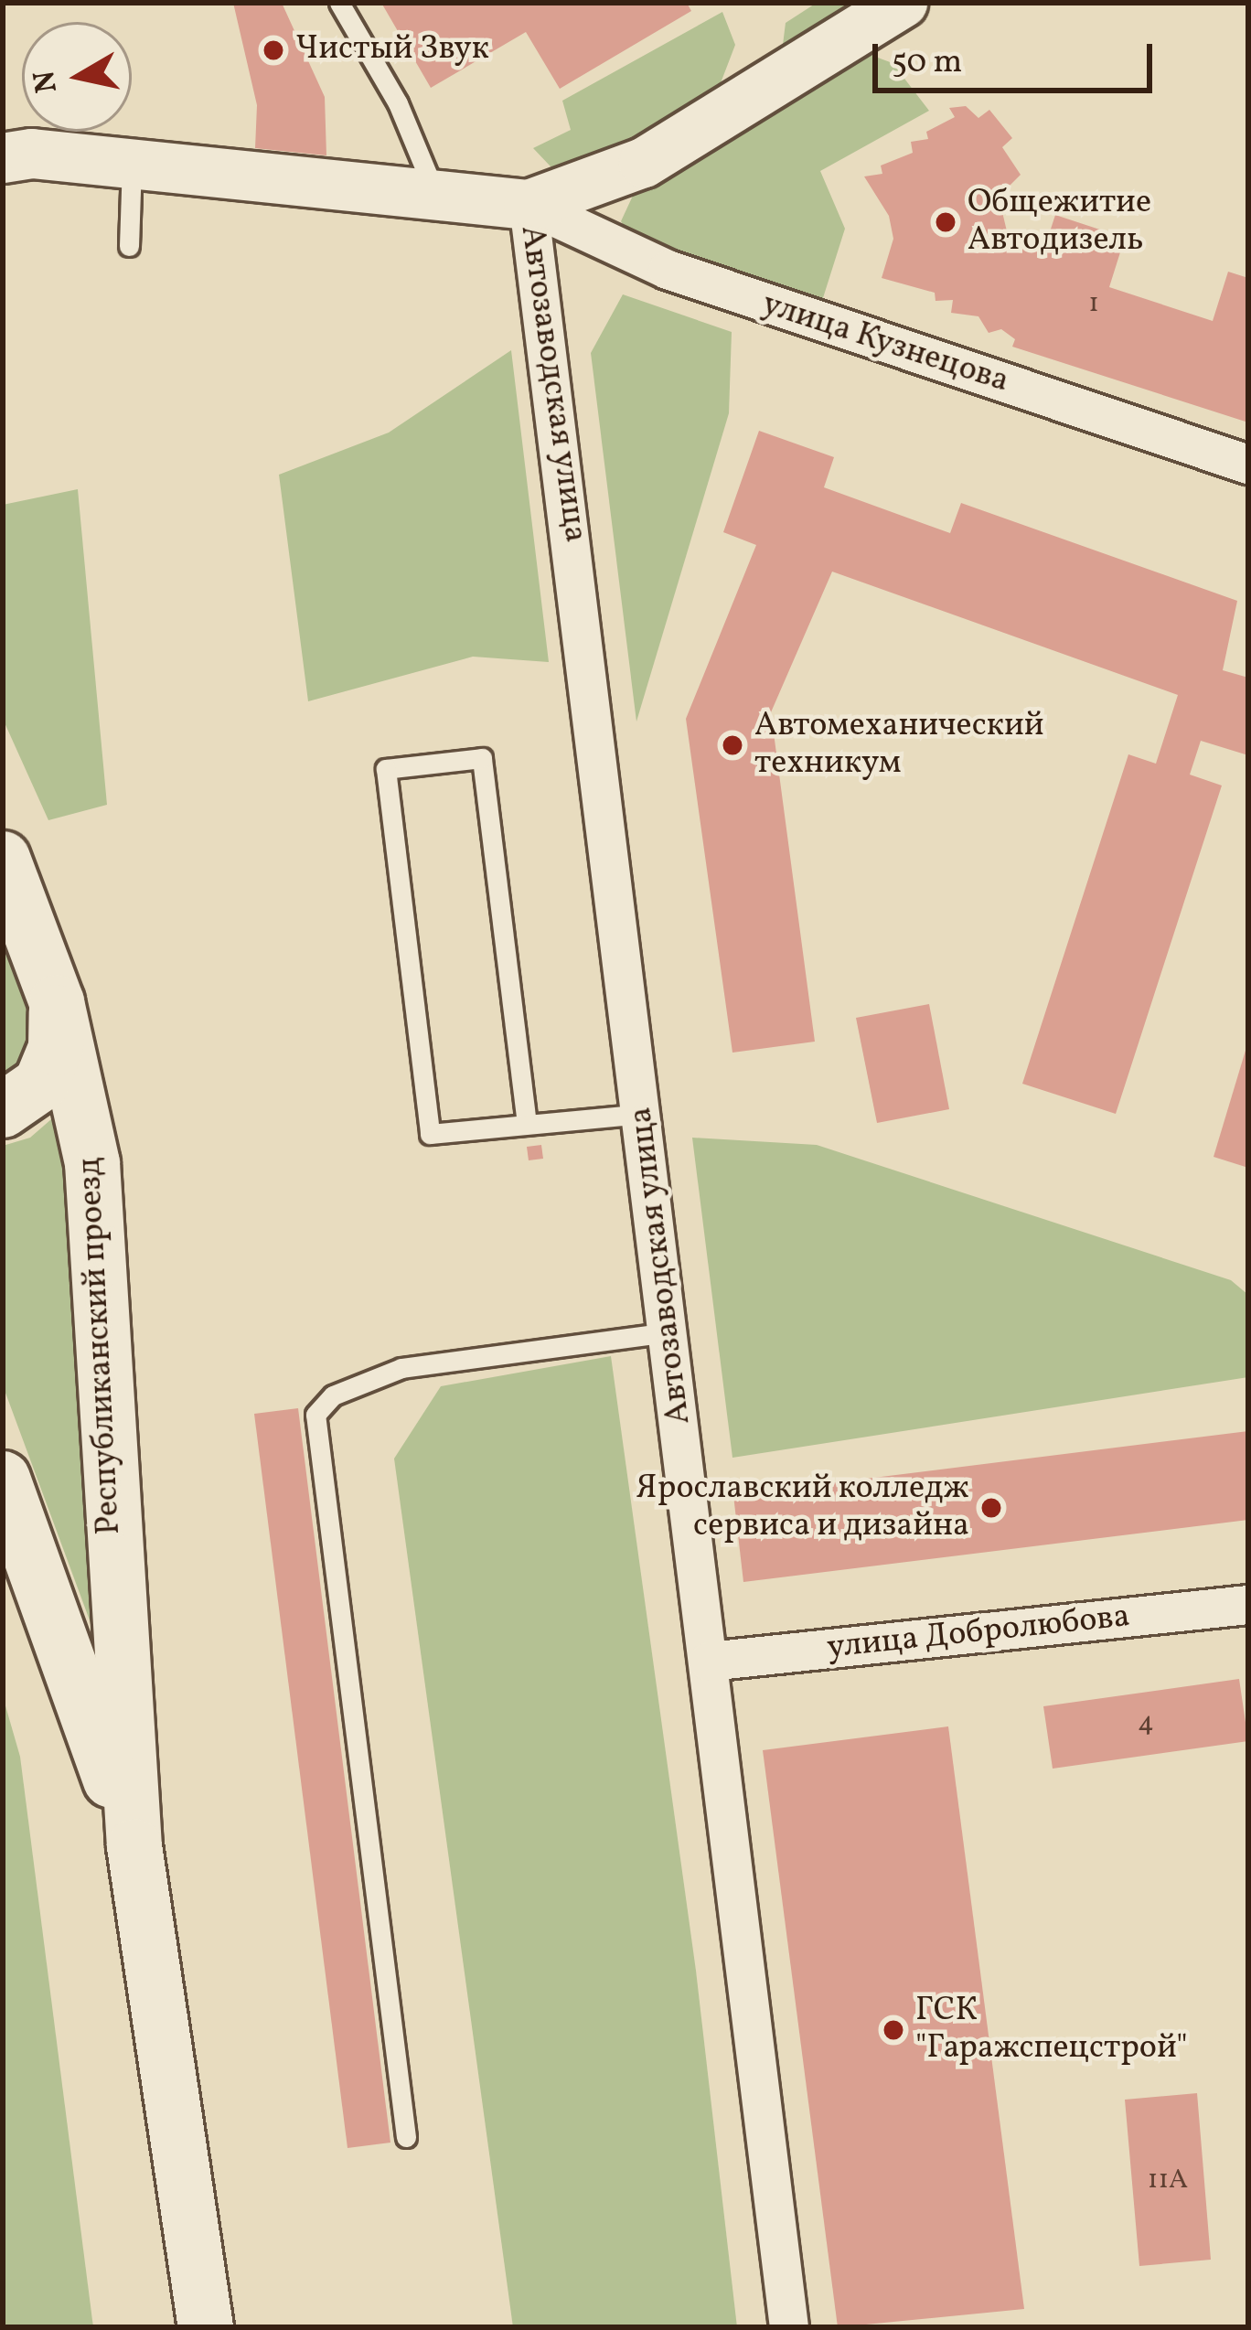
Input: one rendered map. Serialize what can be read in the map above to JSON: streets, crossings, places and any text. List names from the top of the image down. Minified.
{"streets":{"main road":["Республиканский проезд"],"street":["улица Кузнецова","Автозаводская улица","улица Добролюбова"]},"crossings":[["улица Кузнецова","Автозаводская улица"],["Автозаводская улица","улица Добролюбова"]],"places":["Чистый Звук","Общежитие Автодизель","Автомеханический техникум","Ярославский колледж сервиса и дизайна","ГСК \"Гаражспецстрой\""],"house_numbers":["1","4","11А"],"scale_bar":"50 m","north":"left"}
